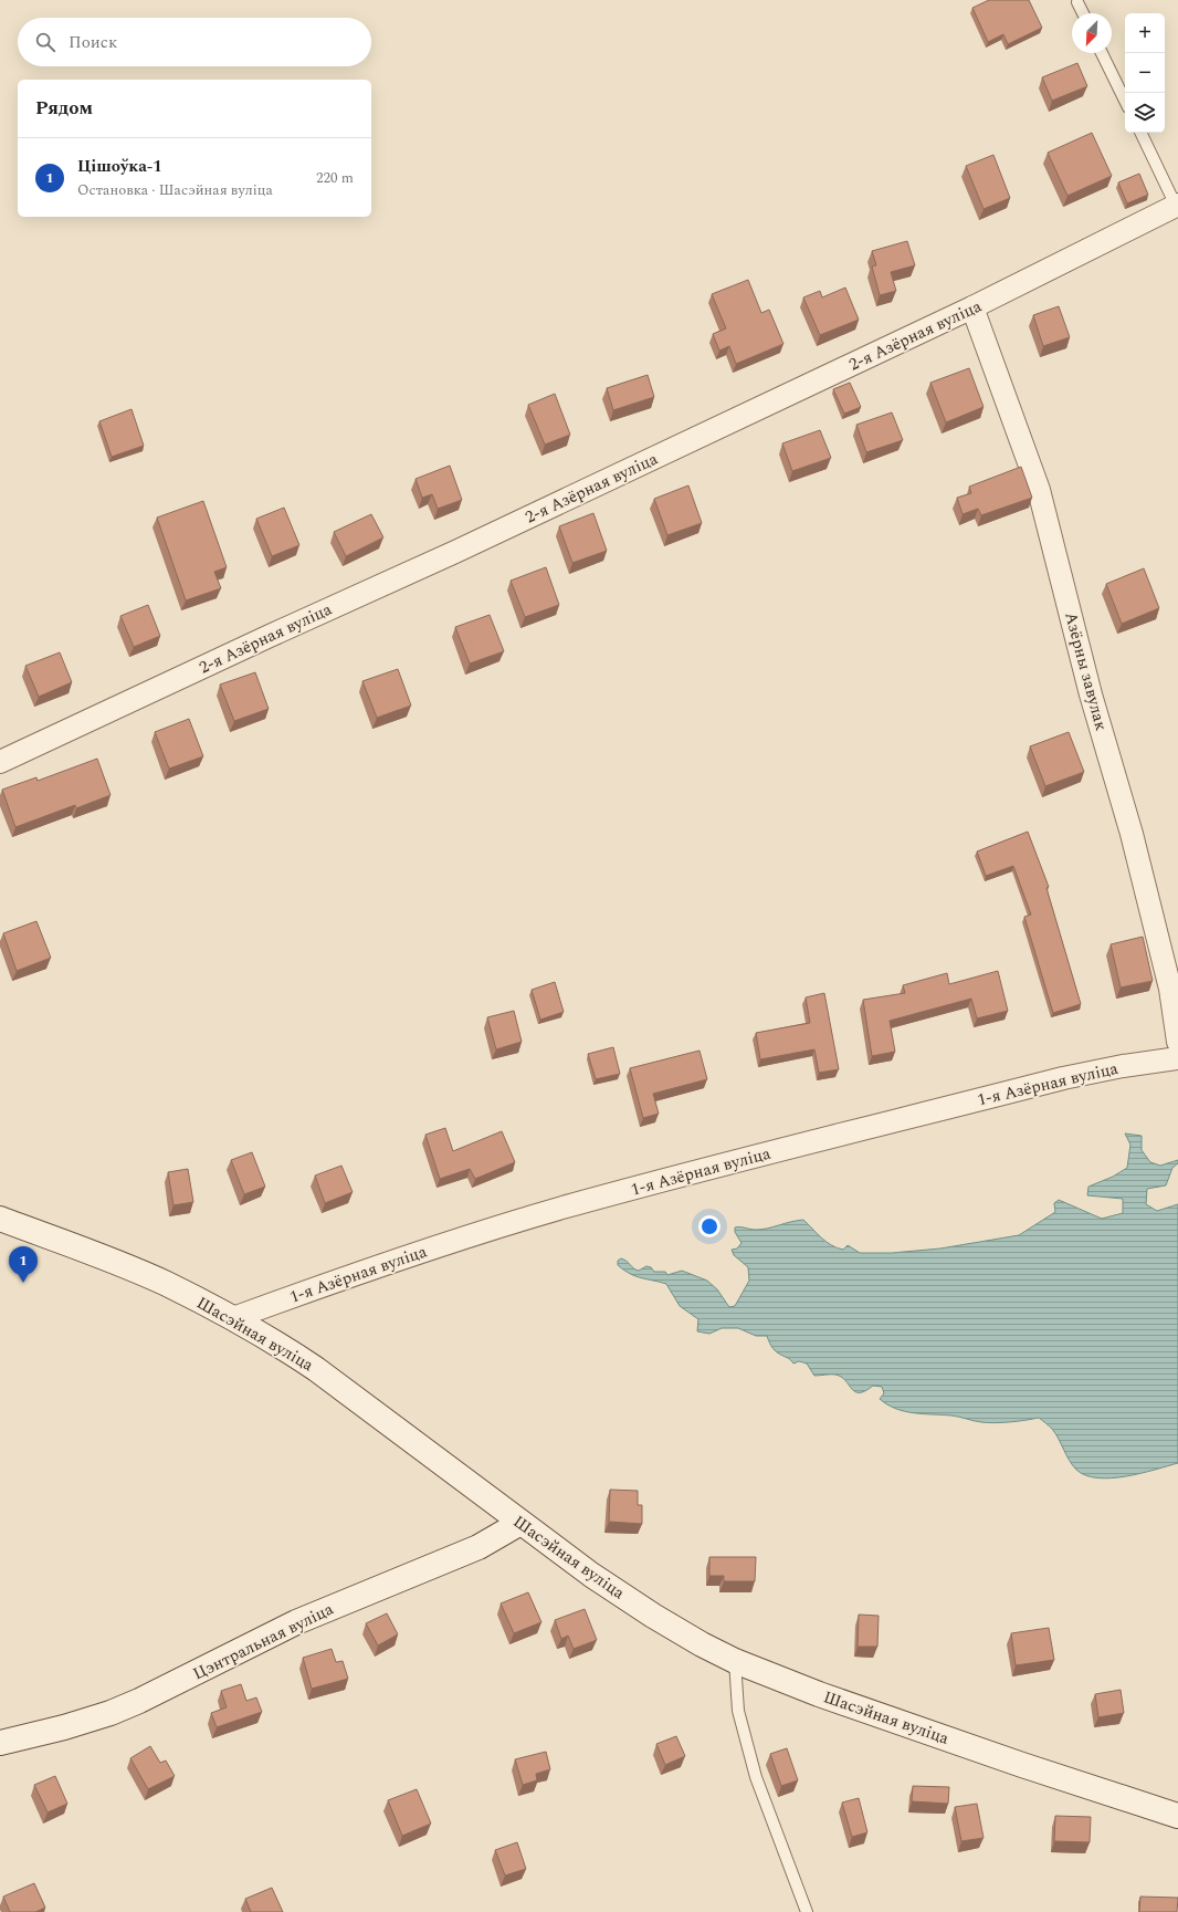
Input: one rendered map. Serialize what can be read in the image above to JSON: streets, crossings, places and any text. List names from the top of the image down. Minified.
{"streets":{"main road":["Шасэйная вуліца","Цэнтральная вуліца"],"street":["2-я Азёрная вуліца","Азёрны завулак","1-я Азёрная вуліца"]},"crossings":[["2-я Азёрная вуліца","Азёрны завулак"],["1-я Азёрная вуліца","Шасэйная вуліца"],["Шасэйная вуліца","Цэнтральная вуліца"]],"north":"bottom left","page":{"map_buttons":["+","−"],"search":"Поиск","heading":"Рядом","list":[{"mark":"1","name":"Цішоўка-1","note":"Остановка · Шасэйная вуліца","value":"220 m"}],"pins":"1"}}
